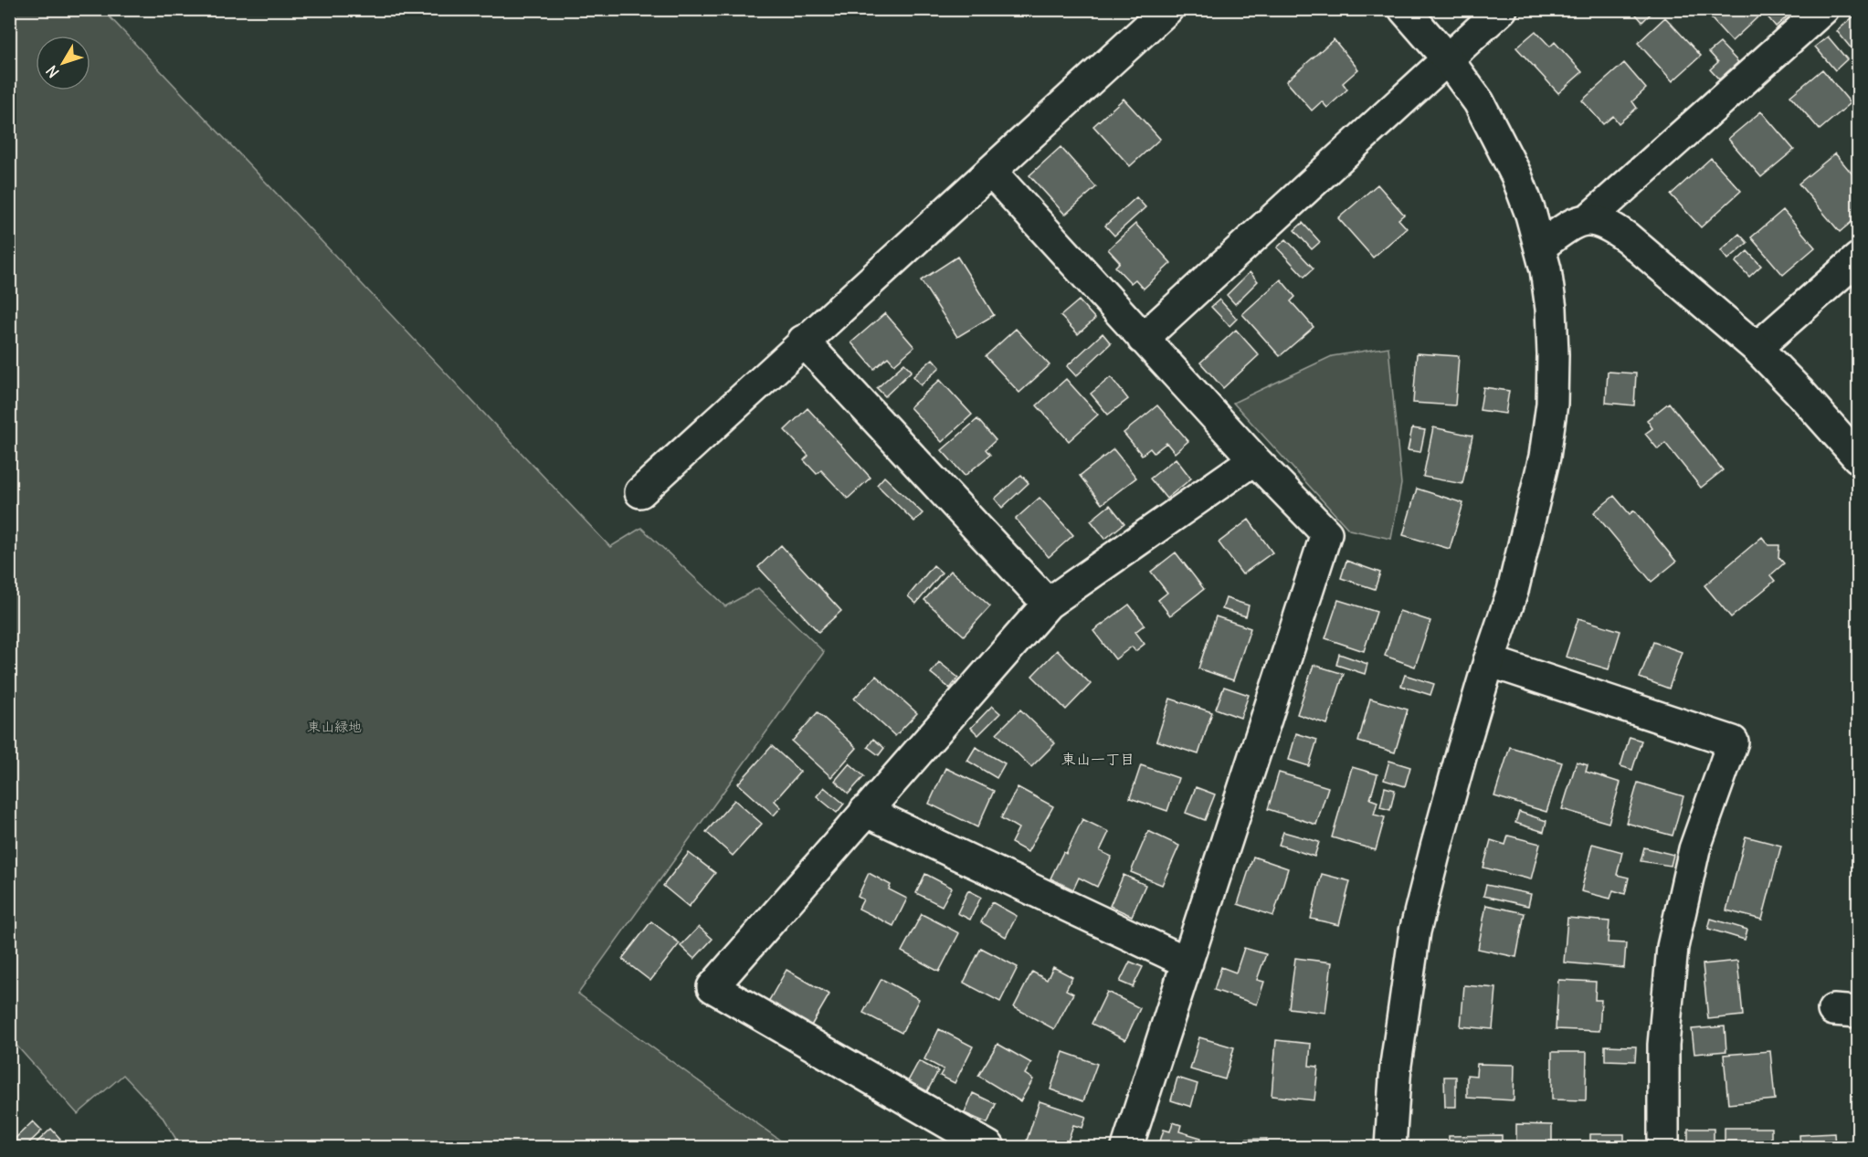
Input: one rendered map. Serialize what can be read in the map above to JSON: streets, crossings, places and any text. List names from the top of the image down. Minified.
{"districts":["東山一丁目"],"parks":["東山緑地"],"north":"bottom left"}
